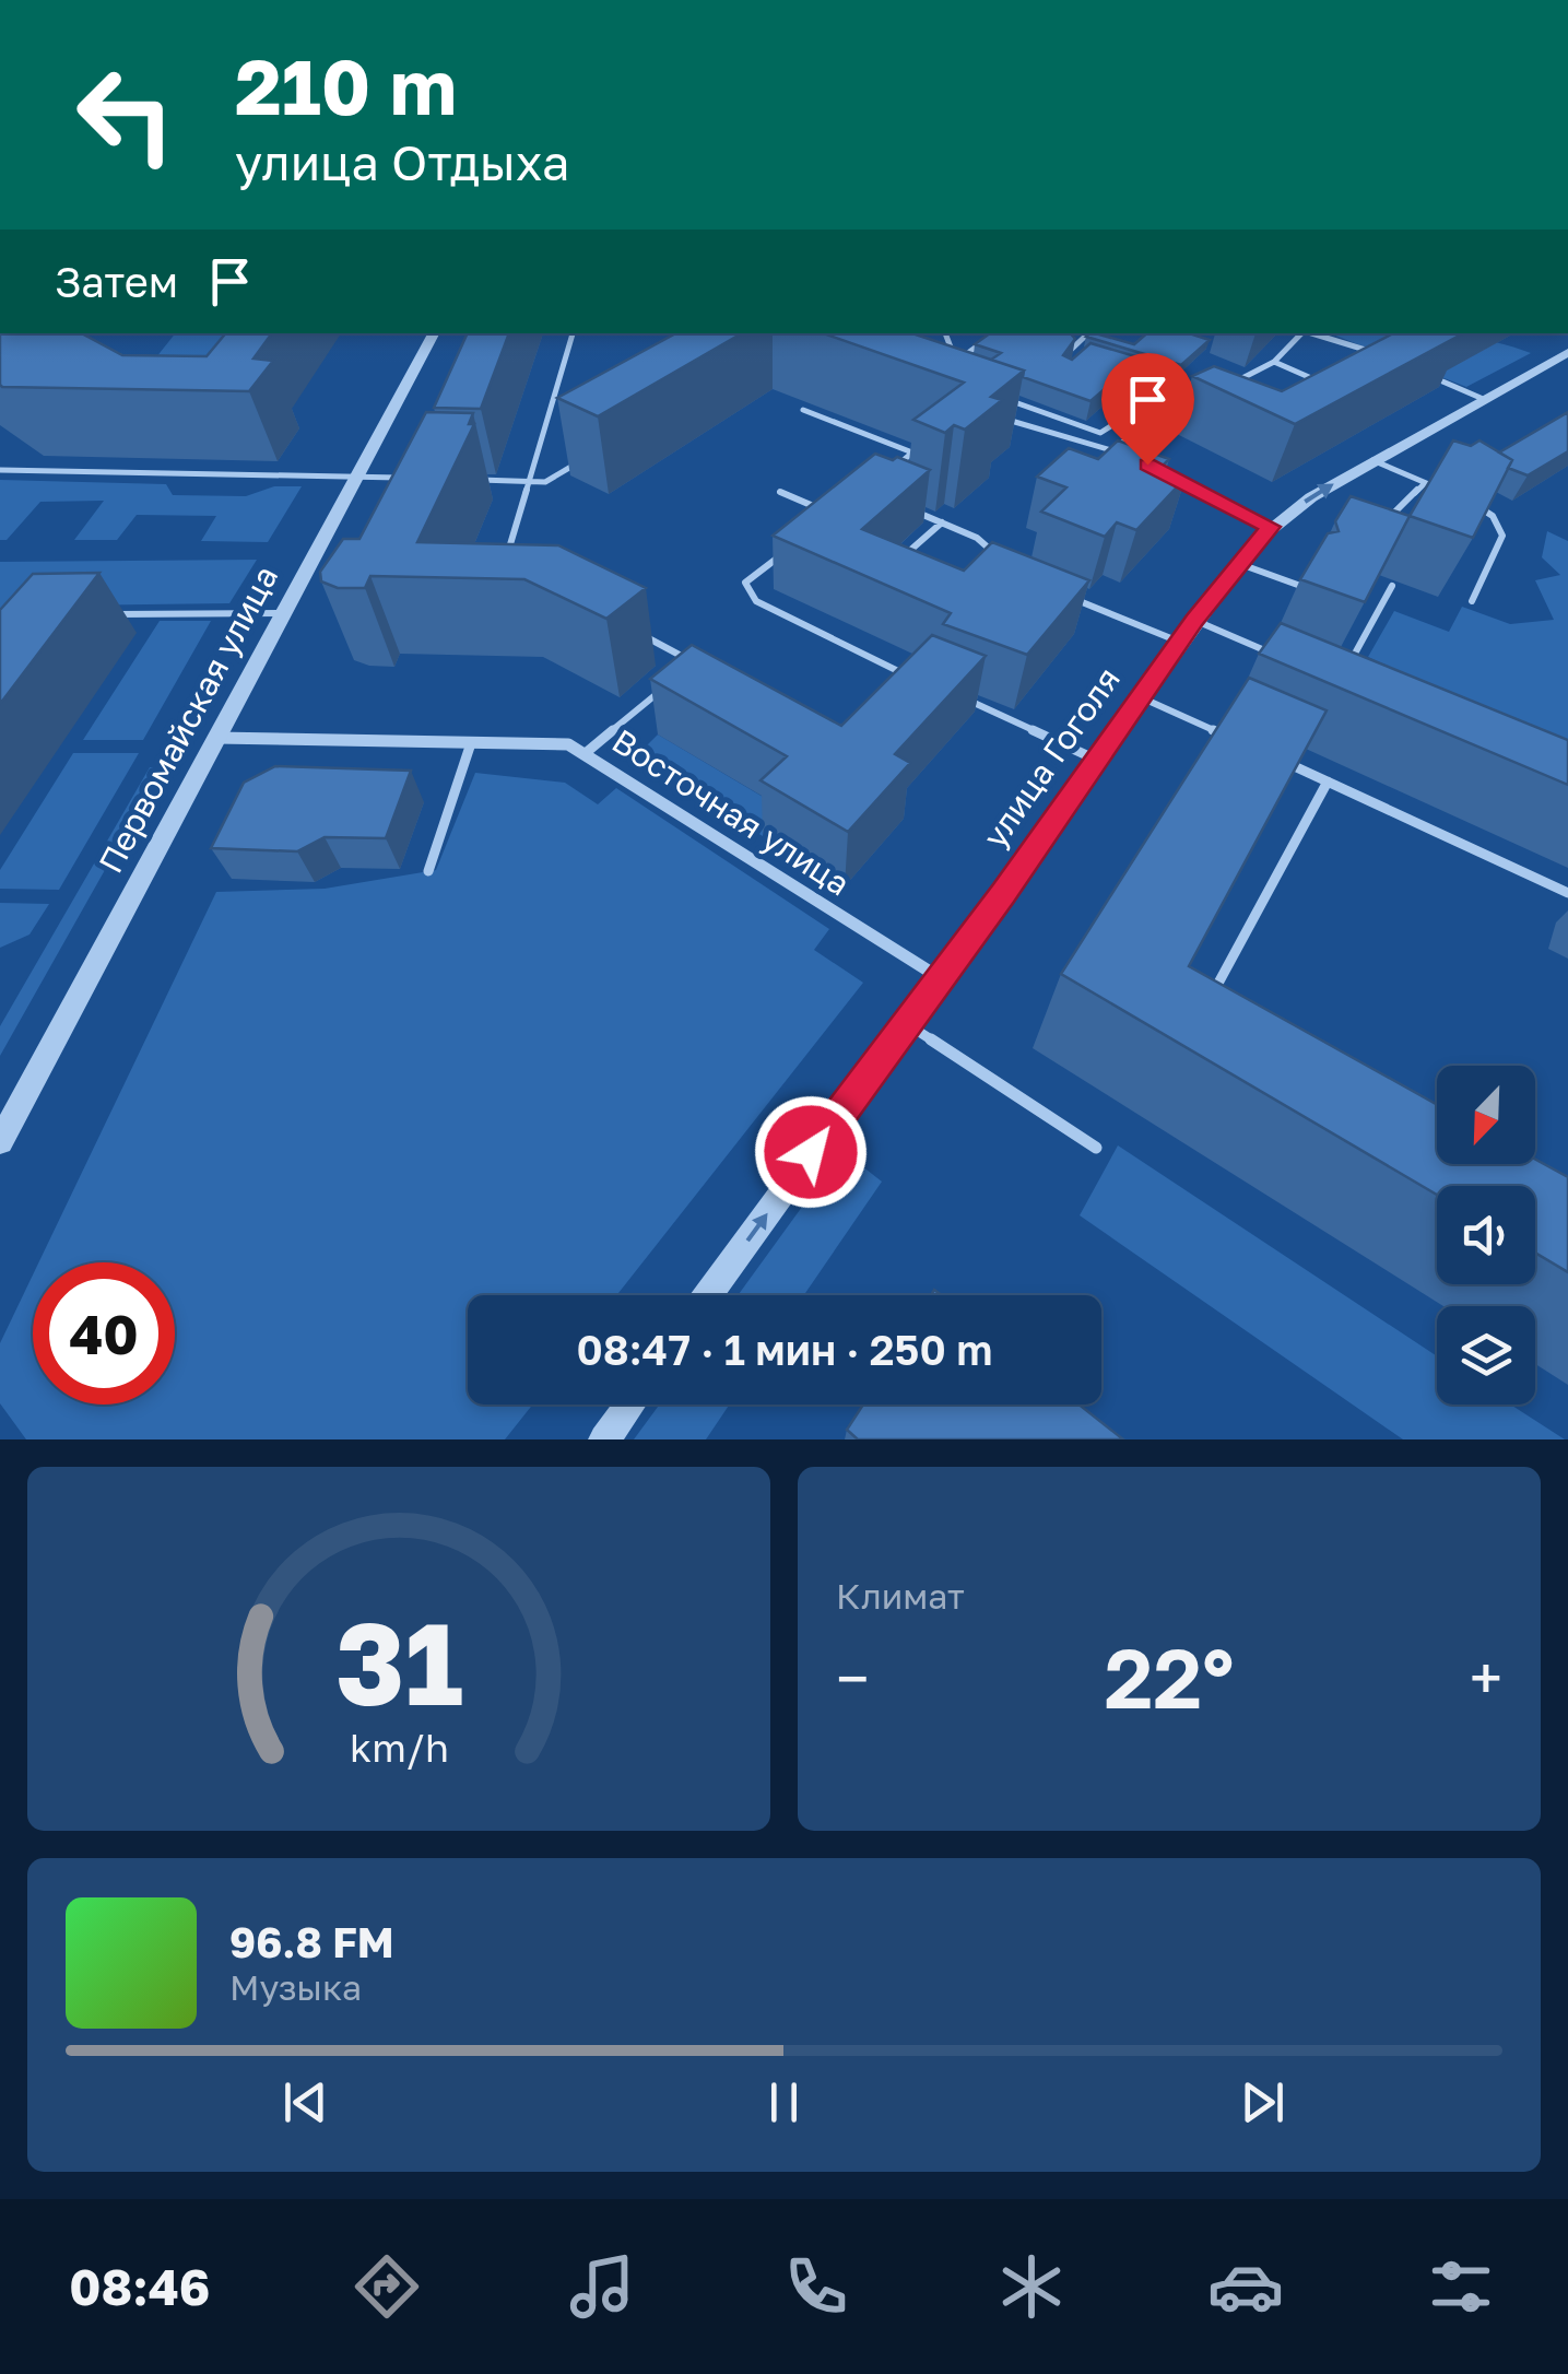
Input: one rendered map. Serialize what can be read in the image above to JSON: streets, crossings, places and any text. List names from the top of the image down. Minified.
{"streets":{"street":["Первомайская улица","улица Гоголя","Восточная улица"]},"crossings":[["Первомайская улица","Восточная улица"],["улица Гоголя","Восточная улица"]],"north":"bottom left","page":{"turn":["210 m","улица Отдыха"],"then":"Затем","limit":"40","trip":"08:47 · 1 мин · 250 m","tile":"Климат","heat":["−","22°","+"],"song":["96.8 FM","Музыка"],"tabs":"08:46","gauge":["31","km/h"]}}
